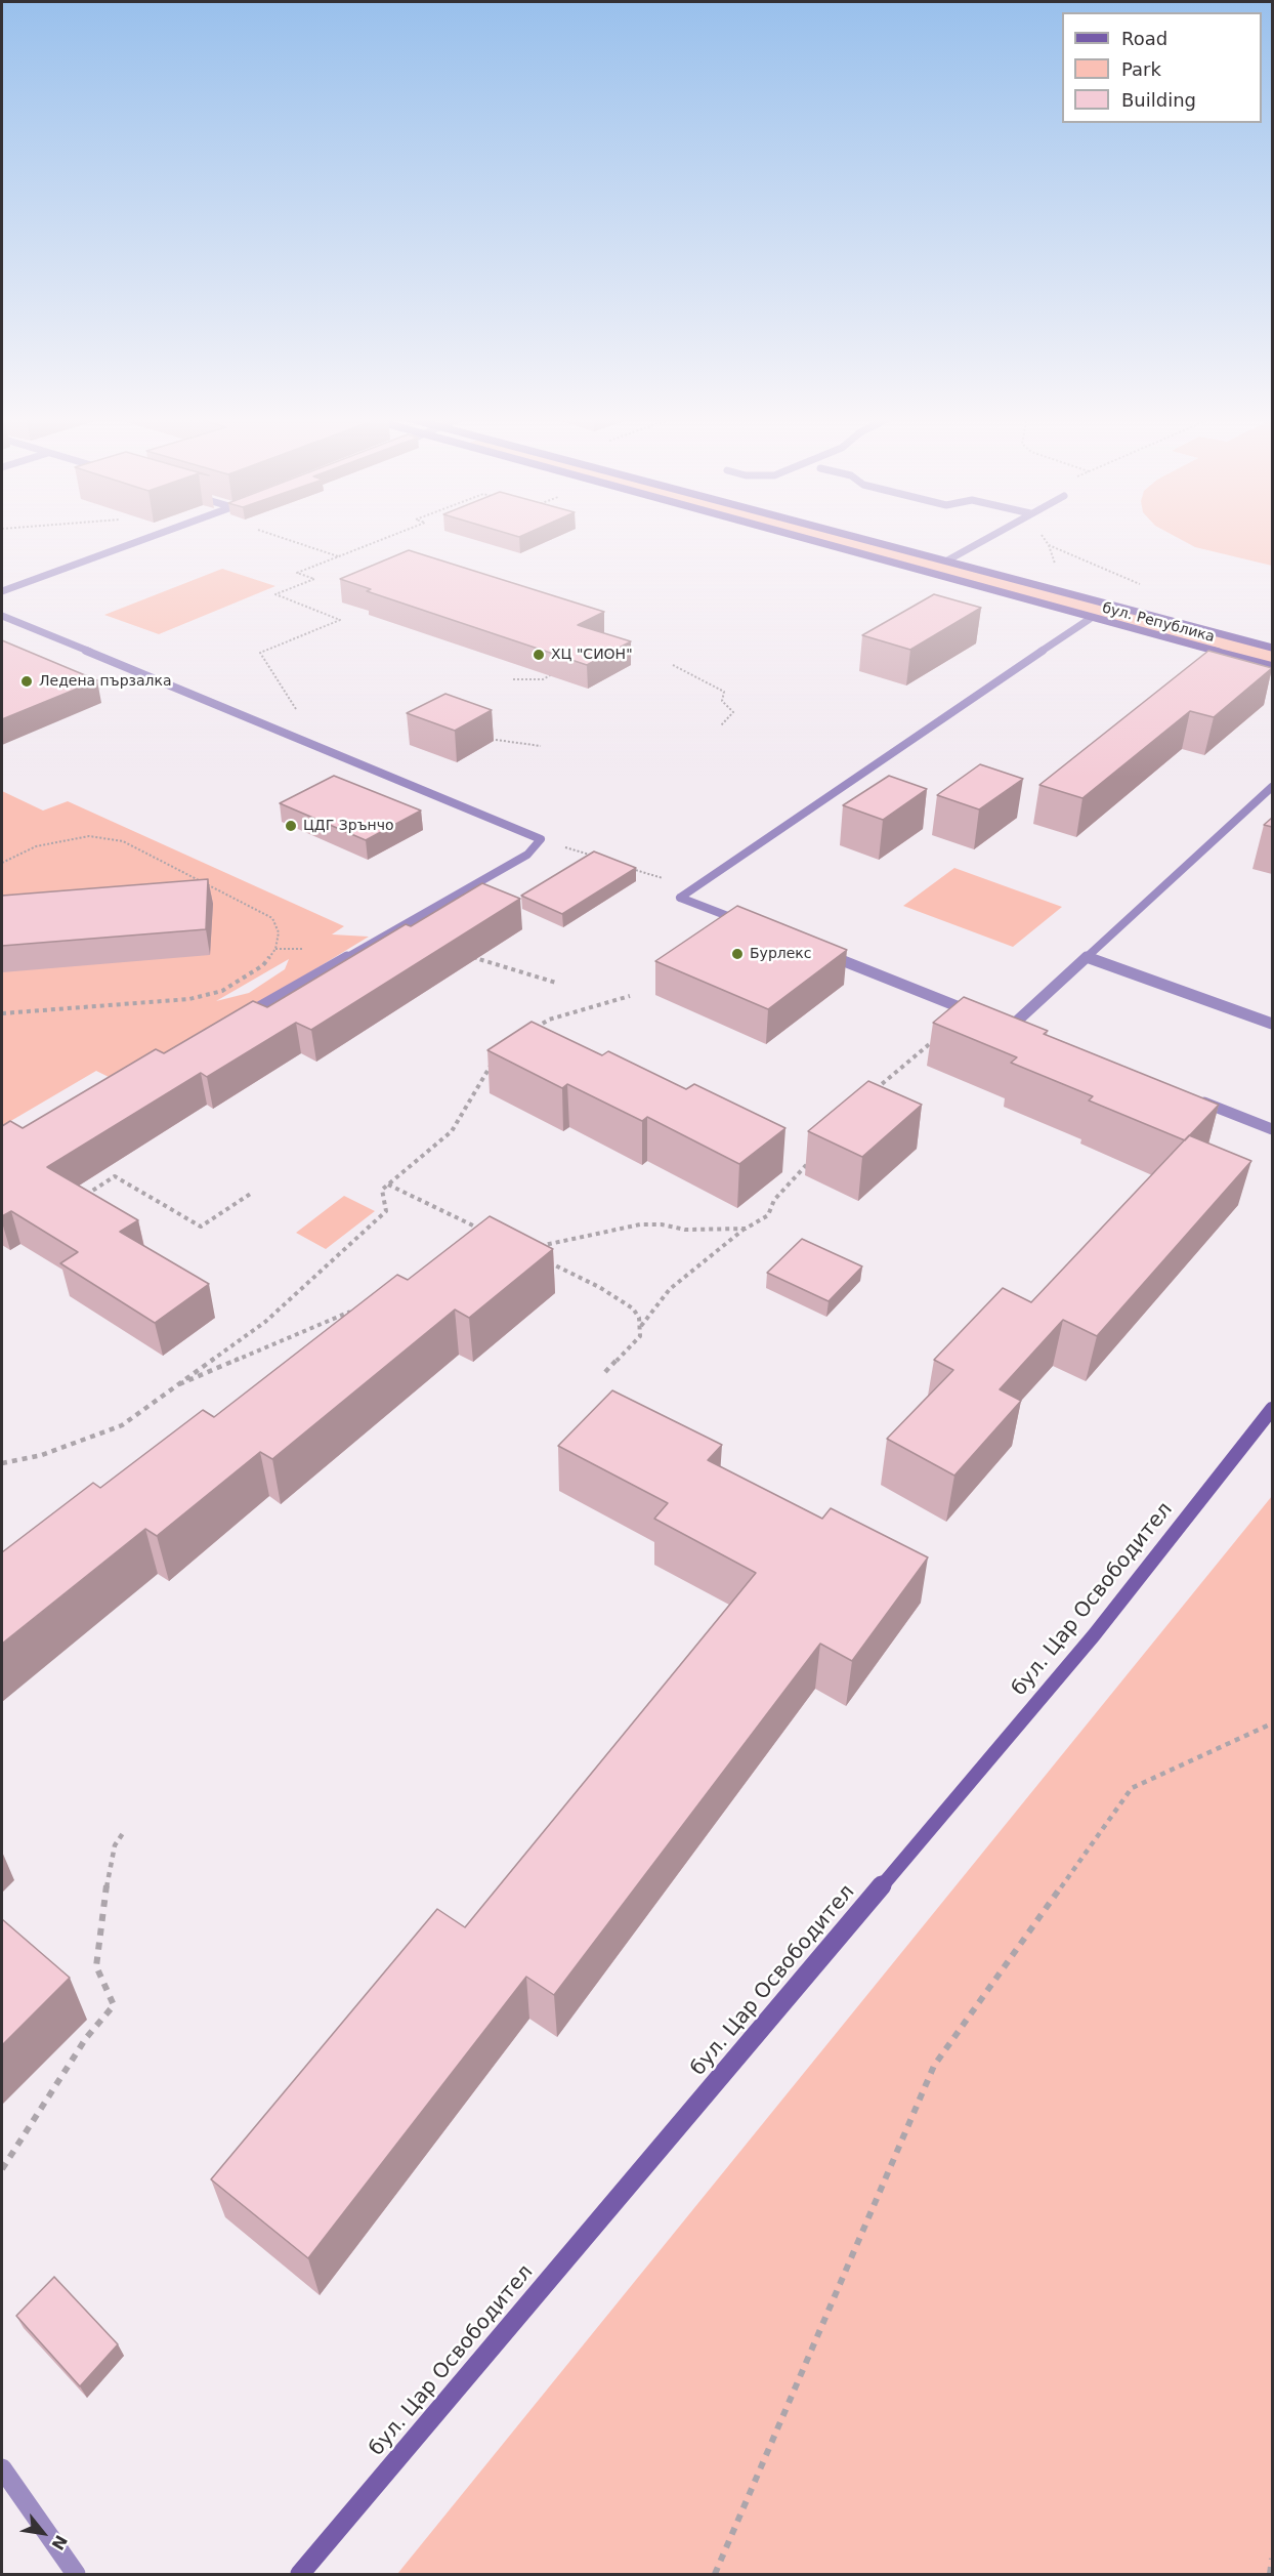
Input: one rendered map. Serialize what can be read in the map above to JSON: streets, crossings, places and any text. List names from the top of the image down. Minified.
{"streets":{"street":["бул. Република","бул. Цар Освободител"]},"places":["ХЦ \"СИОН\"","Ледена пързалка","ЦДГ Зрънчо","Бурлекс"],"legend":["Road","Park","Building"],"north":"bottom right"}
